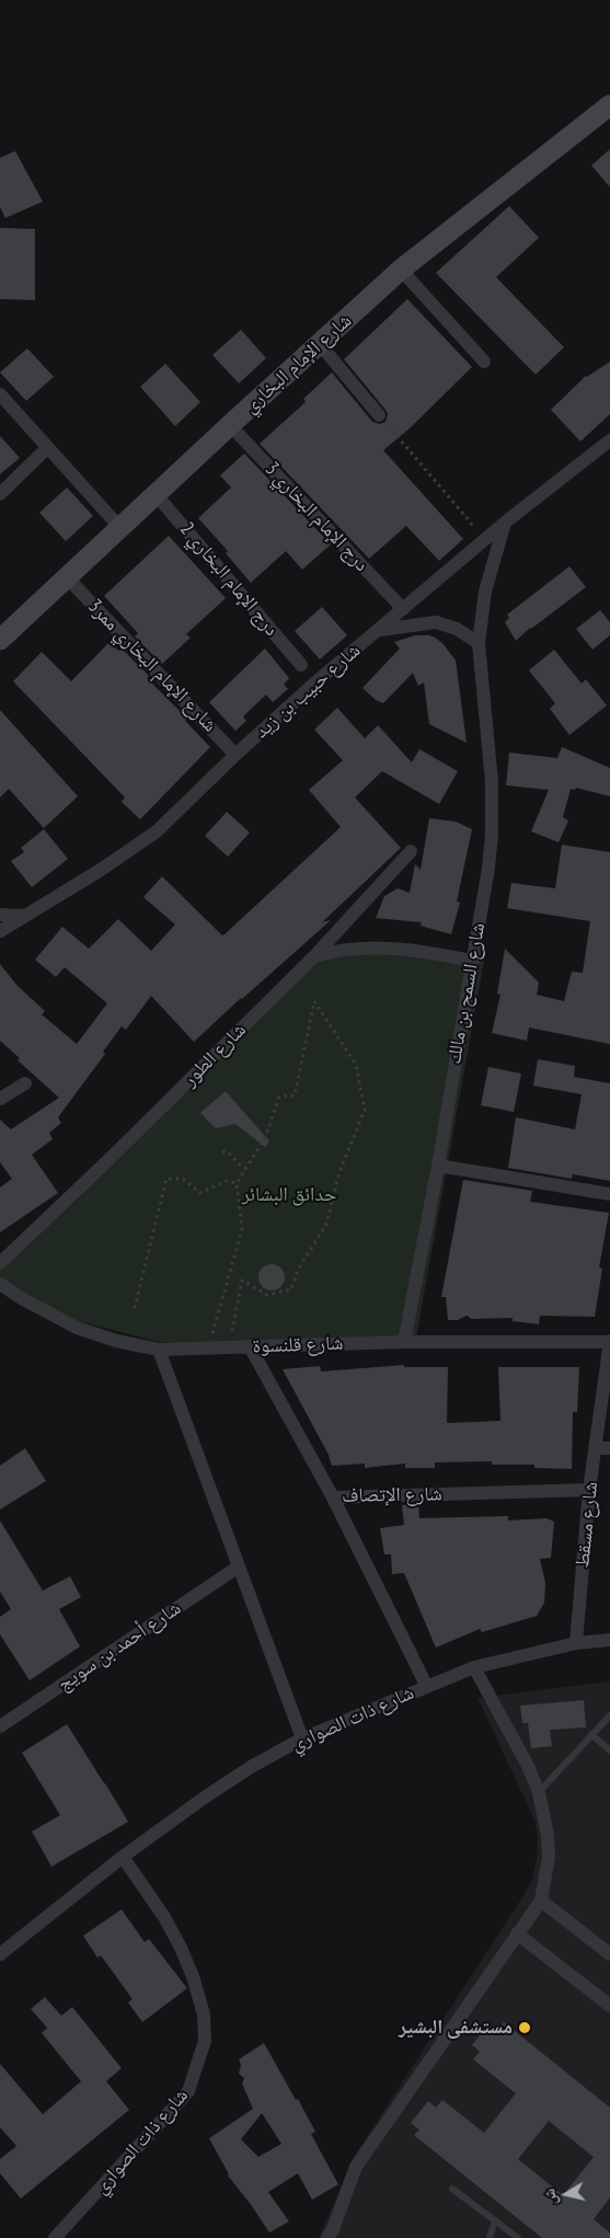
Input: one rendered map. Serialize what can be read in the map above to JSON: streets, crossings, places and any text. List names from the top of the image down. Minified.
{"streets":{"street":["شارع الإمام البخاري","درج الإمام البخاري 3","درج الإمام البخاري 2","شارع الإمام البخاري ممر3","شارع حبيب بن زيد","شارع السمح بن مالك","شارع الطور","شارع قلنسوة","شارع الإتصاف","شارع مسقط","شارع أحمد بن سويج","شارع ذات الصواري"]},"crossings":[["شارع الإمام البخاري","درج الإمام البخاري 3"],["شارع الإمام البخاري","درج الإمام البخاري 2"],["شارع الإمام البخاري","شارع الإمام البخاري ممر3"],["درج الإمام البخاري 3","شارع حبيب بن زيد"],["شارع الإمام البخاري ممر3","شارع حبيب بن زيد"],["شارع حبيب بن زيد","شارع السمح بن مالك"],["شارع السمح بن مالك","شارع الطور"],["شارع السمح بن مالك","شارع قلنسوة"],["شارع قلنسوة","شارع الإتصاف"],["شارع قلنسوة","شارع مسقط"],["شارع الإتصاف","شارع مسقط"],["شارع مسقط","شارع ذات الصواري"]],"parks":["حدائق البشائر"],"places":["مستشفى البشير"],"north":"left"}
